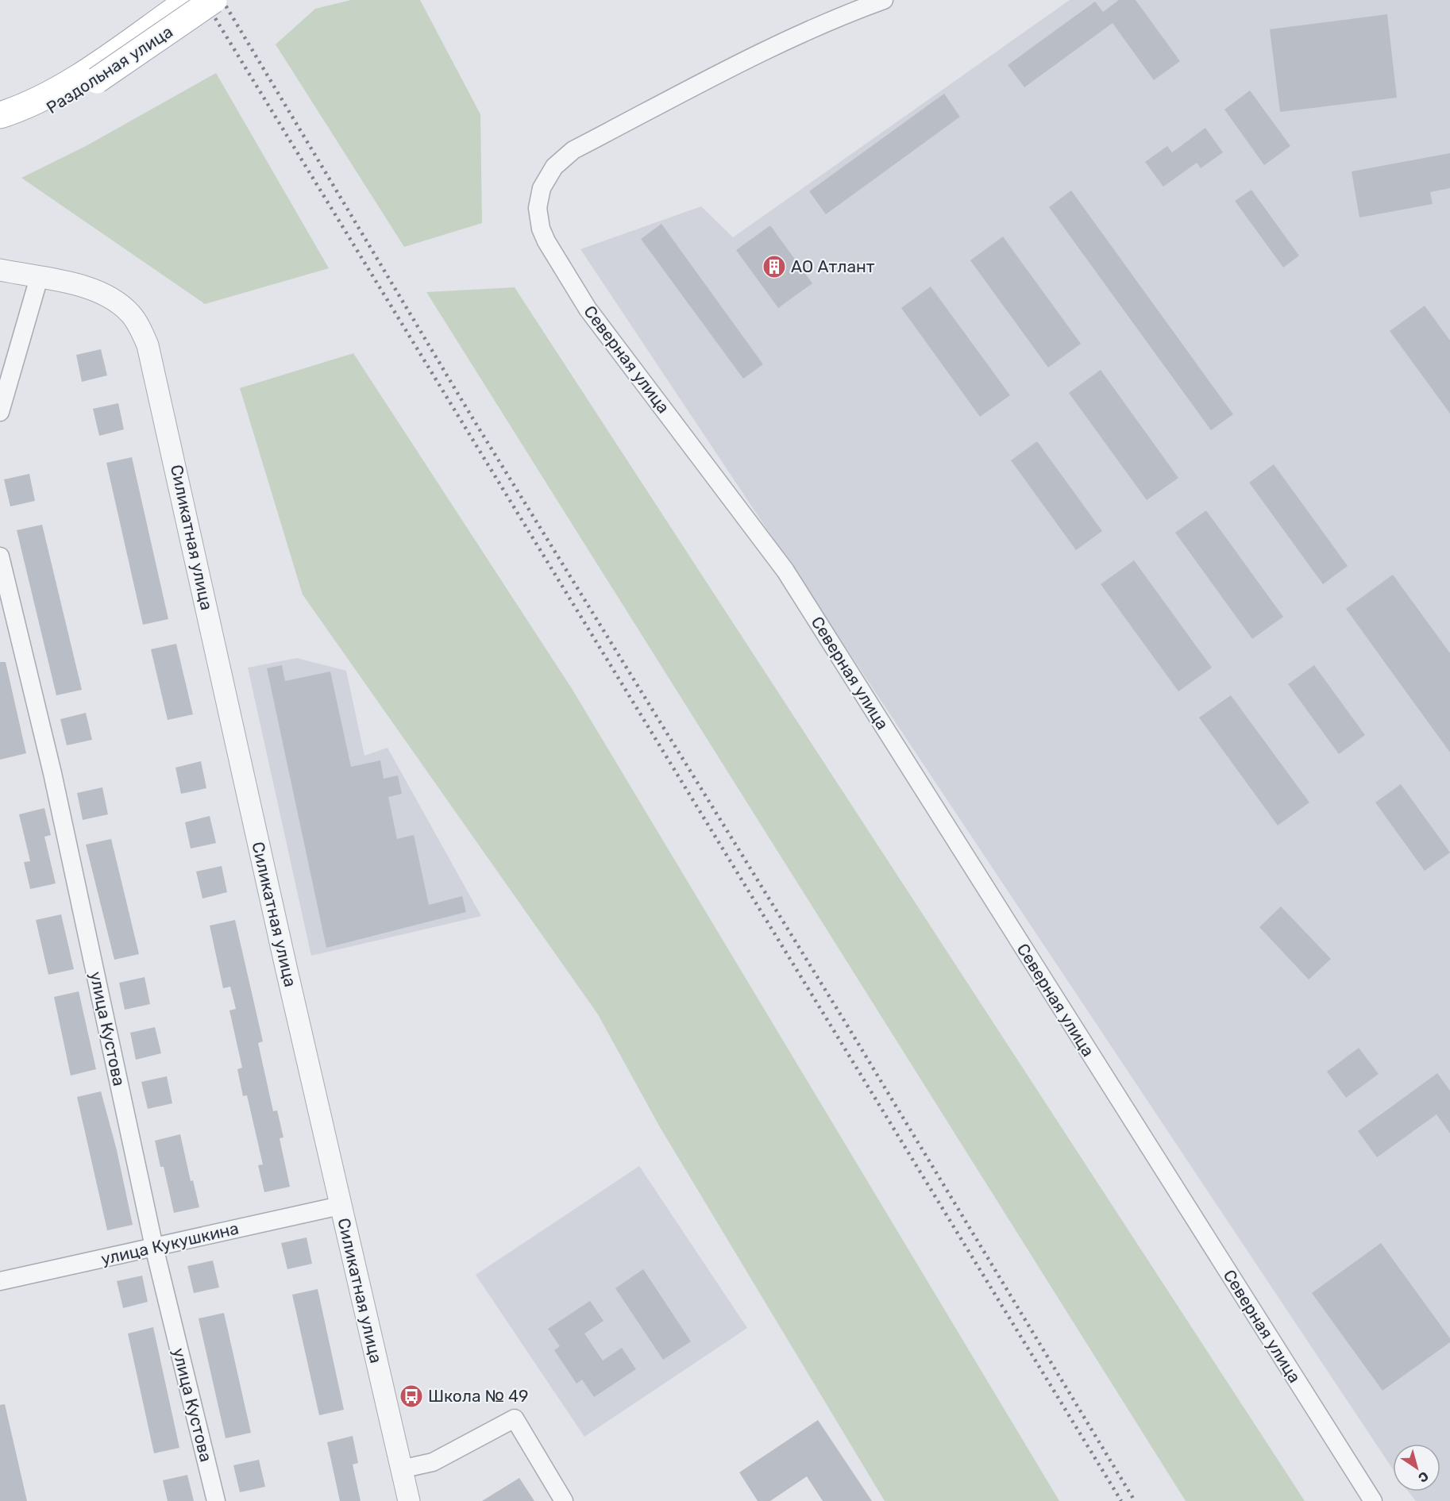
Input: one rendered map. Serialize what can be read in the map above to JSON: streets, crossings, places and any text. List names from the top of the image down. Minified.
{"streets":{"main road":["Раздольная улица"],"street":["Северная улица","Силикатная улица","улица Кустова","улица Кукушкина"]},"crossings":[["Силикатная улица","улица Кукушкина"],["улица Кустова","улица Кукушкина"]],"places":{"building":["АО Атлант"],"bus stop":["Школа № 49"]},"north":"bottom right"}
